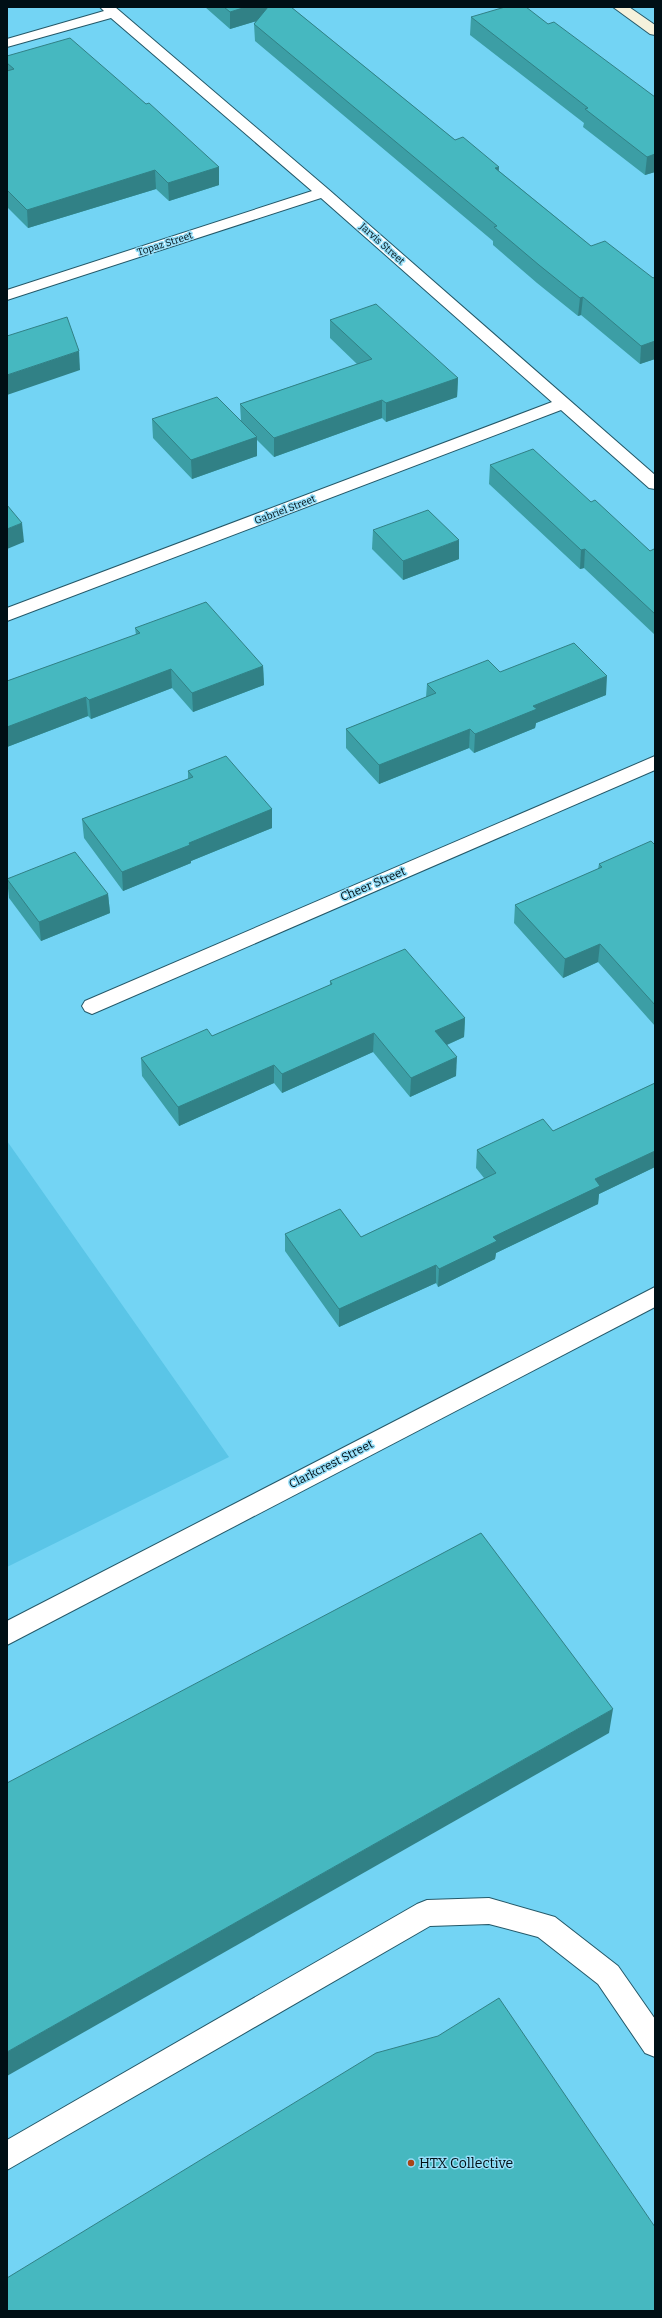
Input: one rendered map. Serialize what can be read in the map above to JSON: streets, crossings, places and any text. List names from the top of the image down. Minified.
{"streets":{"street":["Topaz Street","Jarvis Street","Gabriel Street","Cheer Street","Clarkcrest Street"]},"crossings":[["Topaz Street","Jarvis Street"],["Jarvis Street","Gabriel Street"]],"places":["HTX Collective"]}
